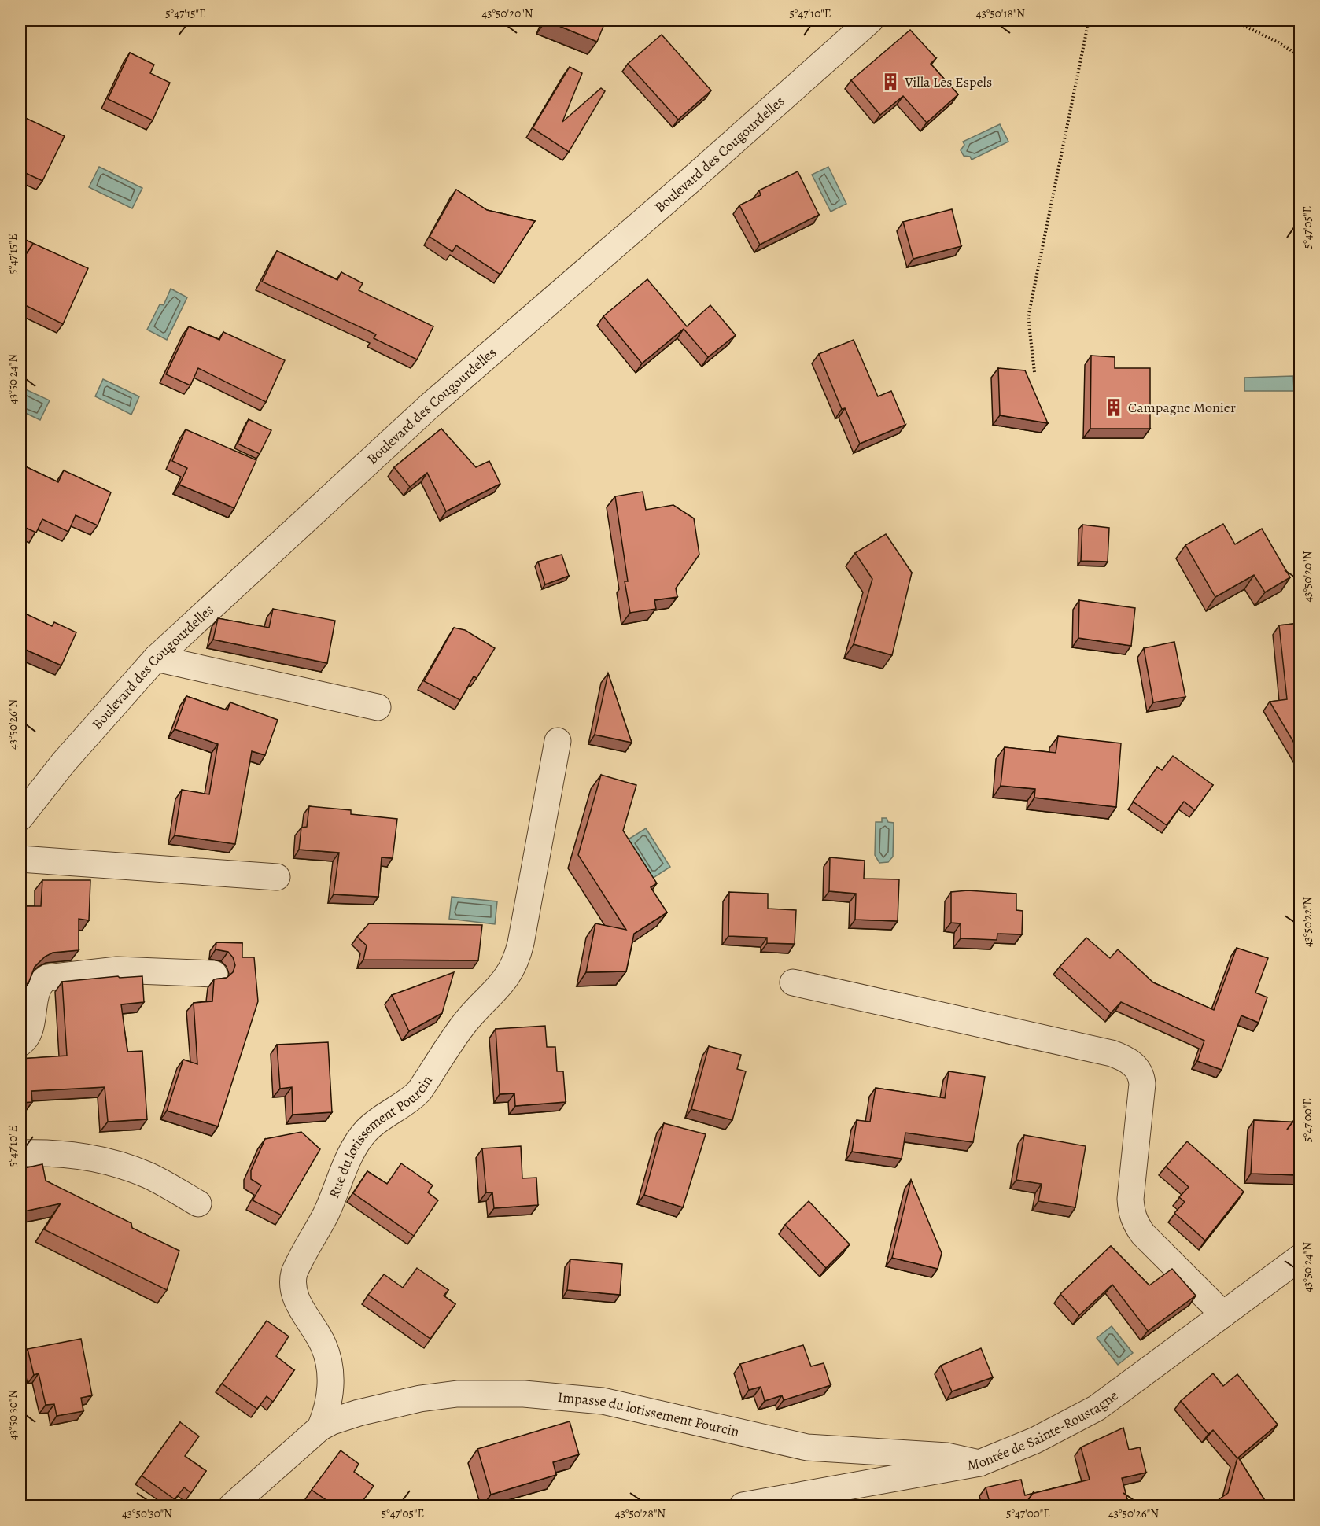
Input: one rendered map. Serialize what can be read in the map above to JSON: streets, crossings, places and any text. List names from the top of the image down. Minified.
{"streets":{"street":["Boulevard des Cougourdelles","Rue du lotissement Pourcin","Impasse du lotissement Pourcin","Montée de Sainte-Roustagne"]},"crossings":[["Rue du lotissement Pourcin","Impasse du lotissement Pourcin"],["Impasse du lotissement Pourcin","Montée de Sainte-Roustagne"]],"places":{"building":["Villa Les Espels","Campagne Monier"]},"coordinates":["5°47'15\"E","43°50'20\"N","5°47'10\"E","43°50'18\"N","5°47'05\"E","43°50'24\"N","43°50'26\"N","43°50'22\"N","5°47'00\"E","43°50'30\"N","43°50'28\"N"]}
